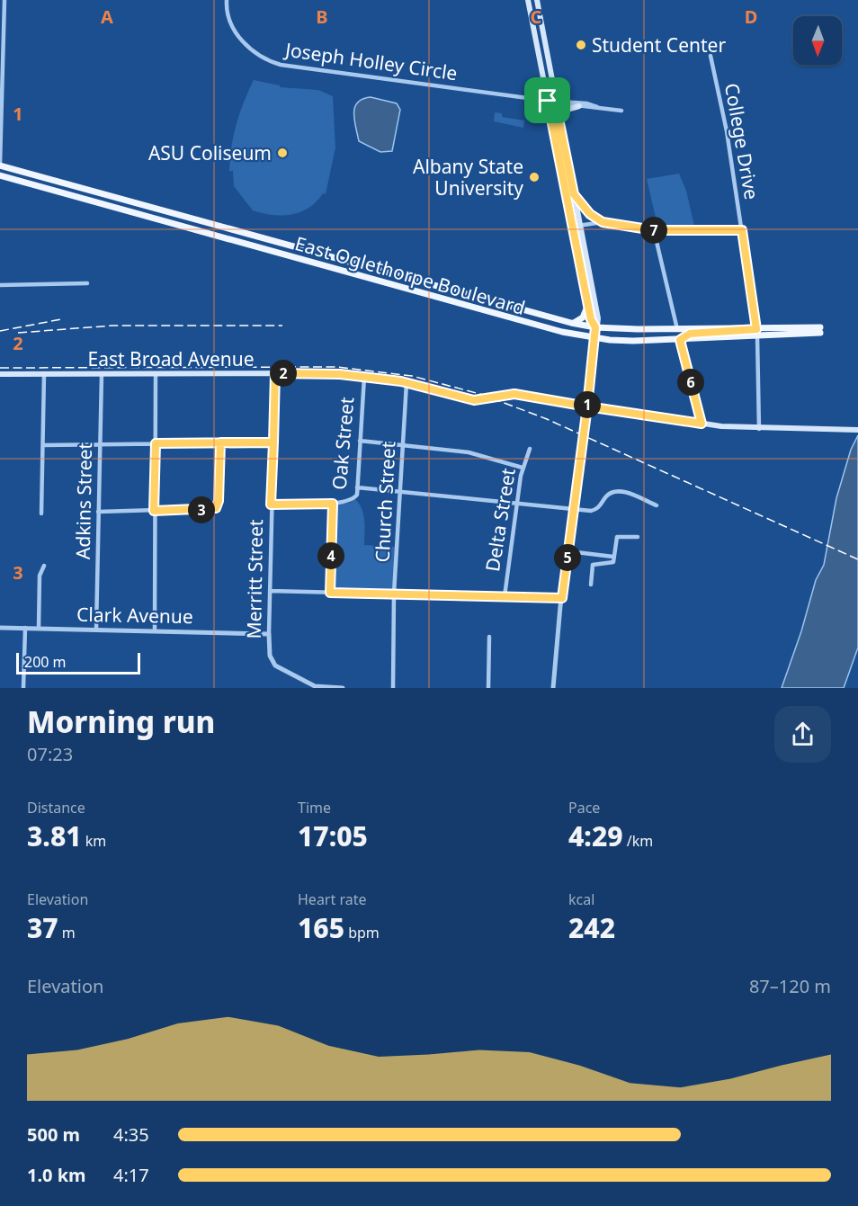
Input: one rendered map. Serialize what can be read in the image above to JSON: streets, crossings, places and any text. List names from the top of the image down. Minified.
{"streets":{"main road":["East Oglethorpe Boulevard","East Broad Avenue"],"street":["Joseph Holley Circle","College Drive","Oak Street","Adkins Street","Church Street","Delta Street","Merritt Street","Clark Avenue"]},"crossings":[["College Drive","East Oglethorpe Boulevard"],["College Drive","East Broad Avenue"],["East Broad Avenue","Oak Street"],["East Broad Avenue","Adkins Street"],["East Broad Avenue","Church Street"],["East Broad Avenue","Merritt Street"],["Adkins Street","Clark Avenue"],["Merritt Street","Clark Avenue"]],"places":["Student Center","ASU Coliseum","Albany State University"],"scale_bar":"200 m","north":"bottom","page":{"pins":["7","2","6","1","3","4","5"],"scale":"200 m","heading":["Morning run","07:23"],"stats":[["Distance","3.81 km"],["Time","17:05"],["Pace","4:29 /km"],["Elevation","37 m"],["Heart rate","165 bpm"],["kcal","242"]],"chart":["Elevation","87–120 m"],"list":[{"name":"500 m","note":"4:35"},{"name":"1.0 km","note":"4:17"}]},"grid":{"columns":["A","B","C","D"],"rows":["1","2","3"]}}
